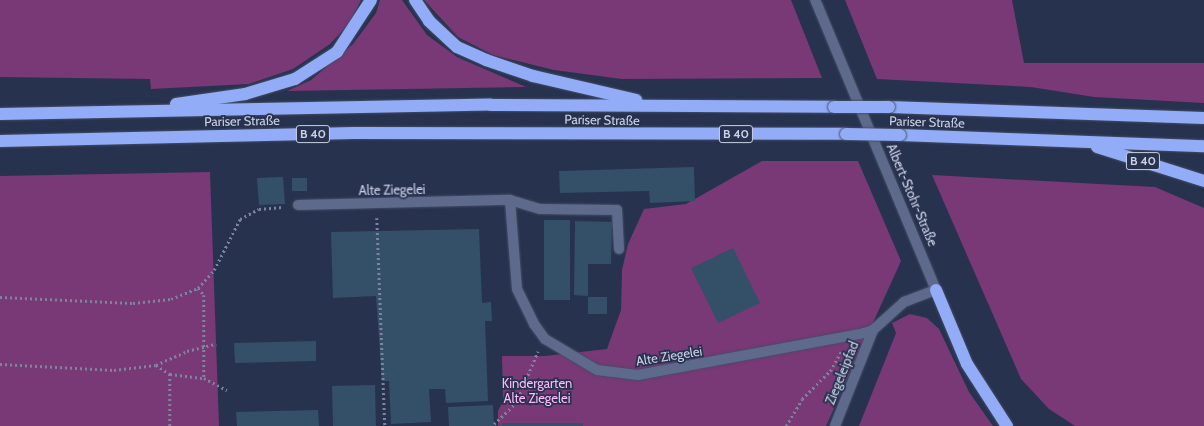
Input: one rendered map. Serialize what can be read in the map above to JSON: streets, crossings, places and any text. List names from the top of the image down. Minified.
{"streets":{"highway":["Pariser Straße","B 40"],"street":["Alte Ziegelei","Albert-Stohr-Straße","Ziegeleipfad"]},"crossings":[["Pariser Straße","B 40"],["Alte Ziegelei","Albert-Stohr-Straße"],["Alte Ziegelei","Ziegeleipfad"]],"parks":["Kindergarten Alte Ziegelei"]}
